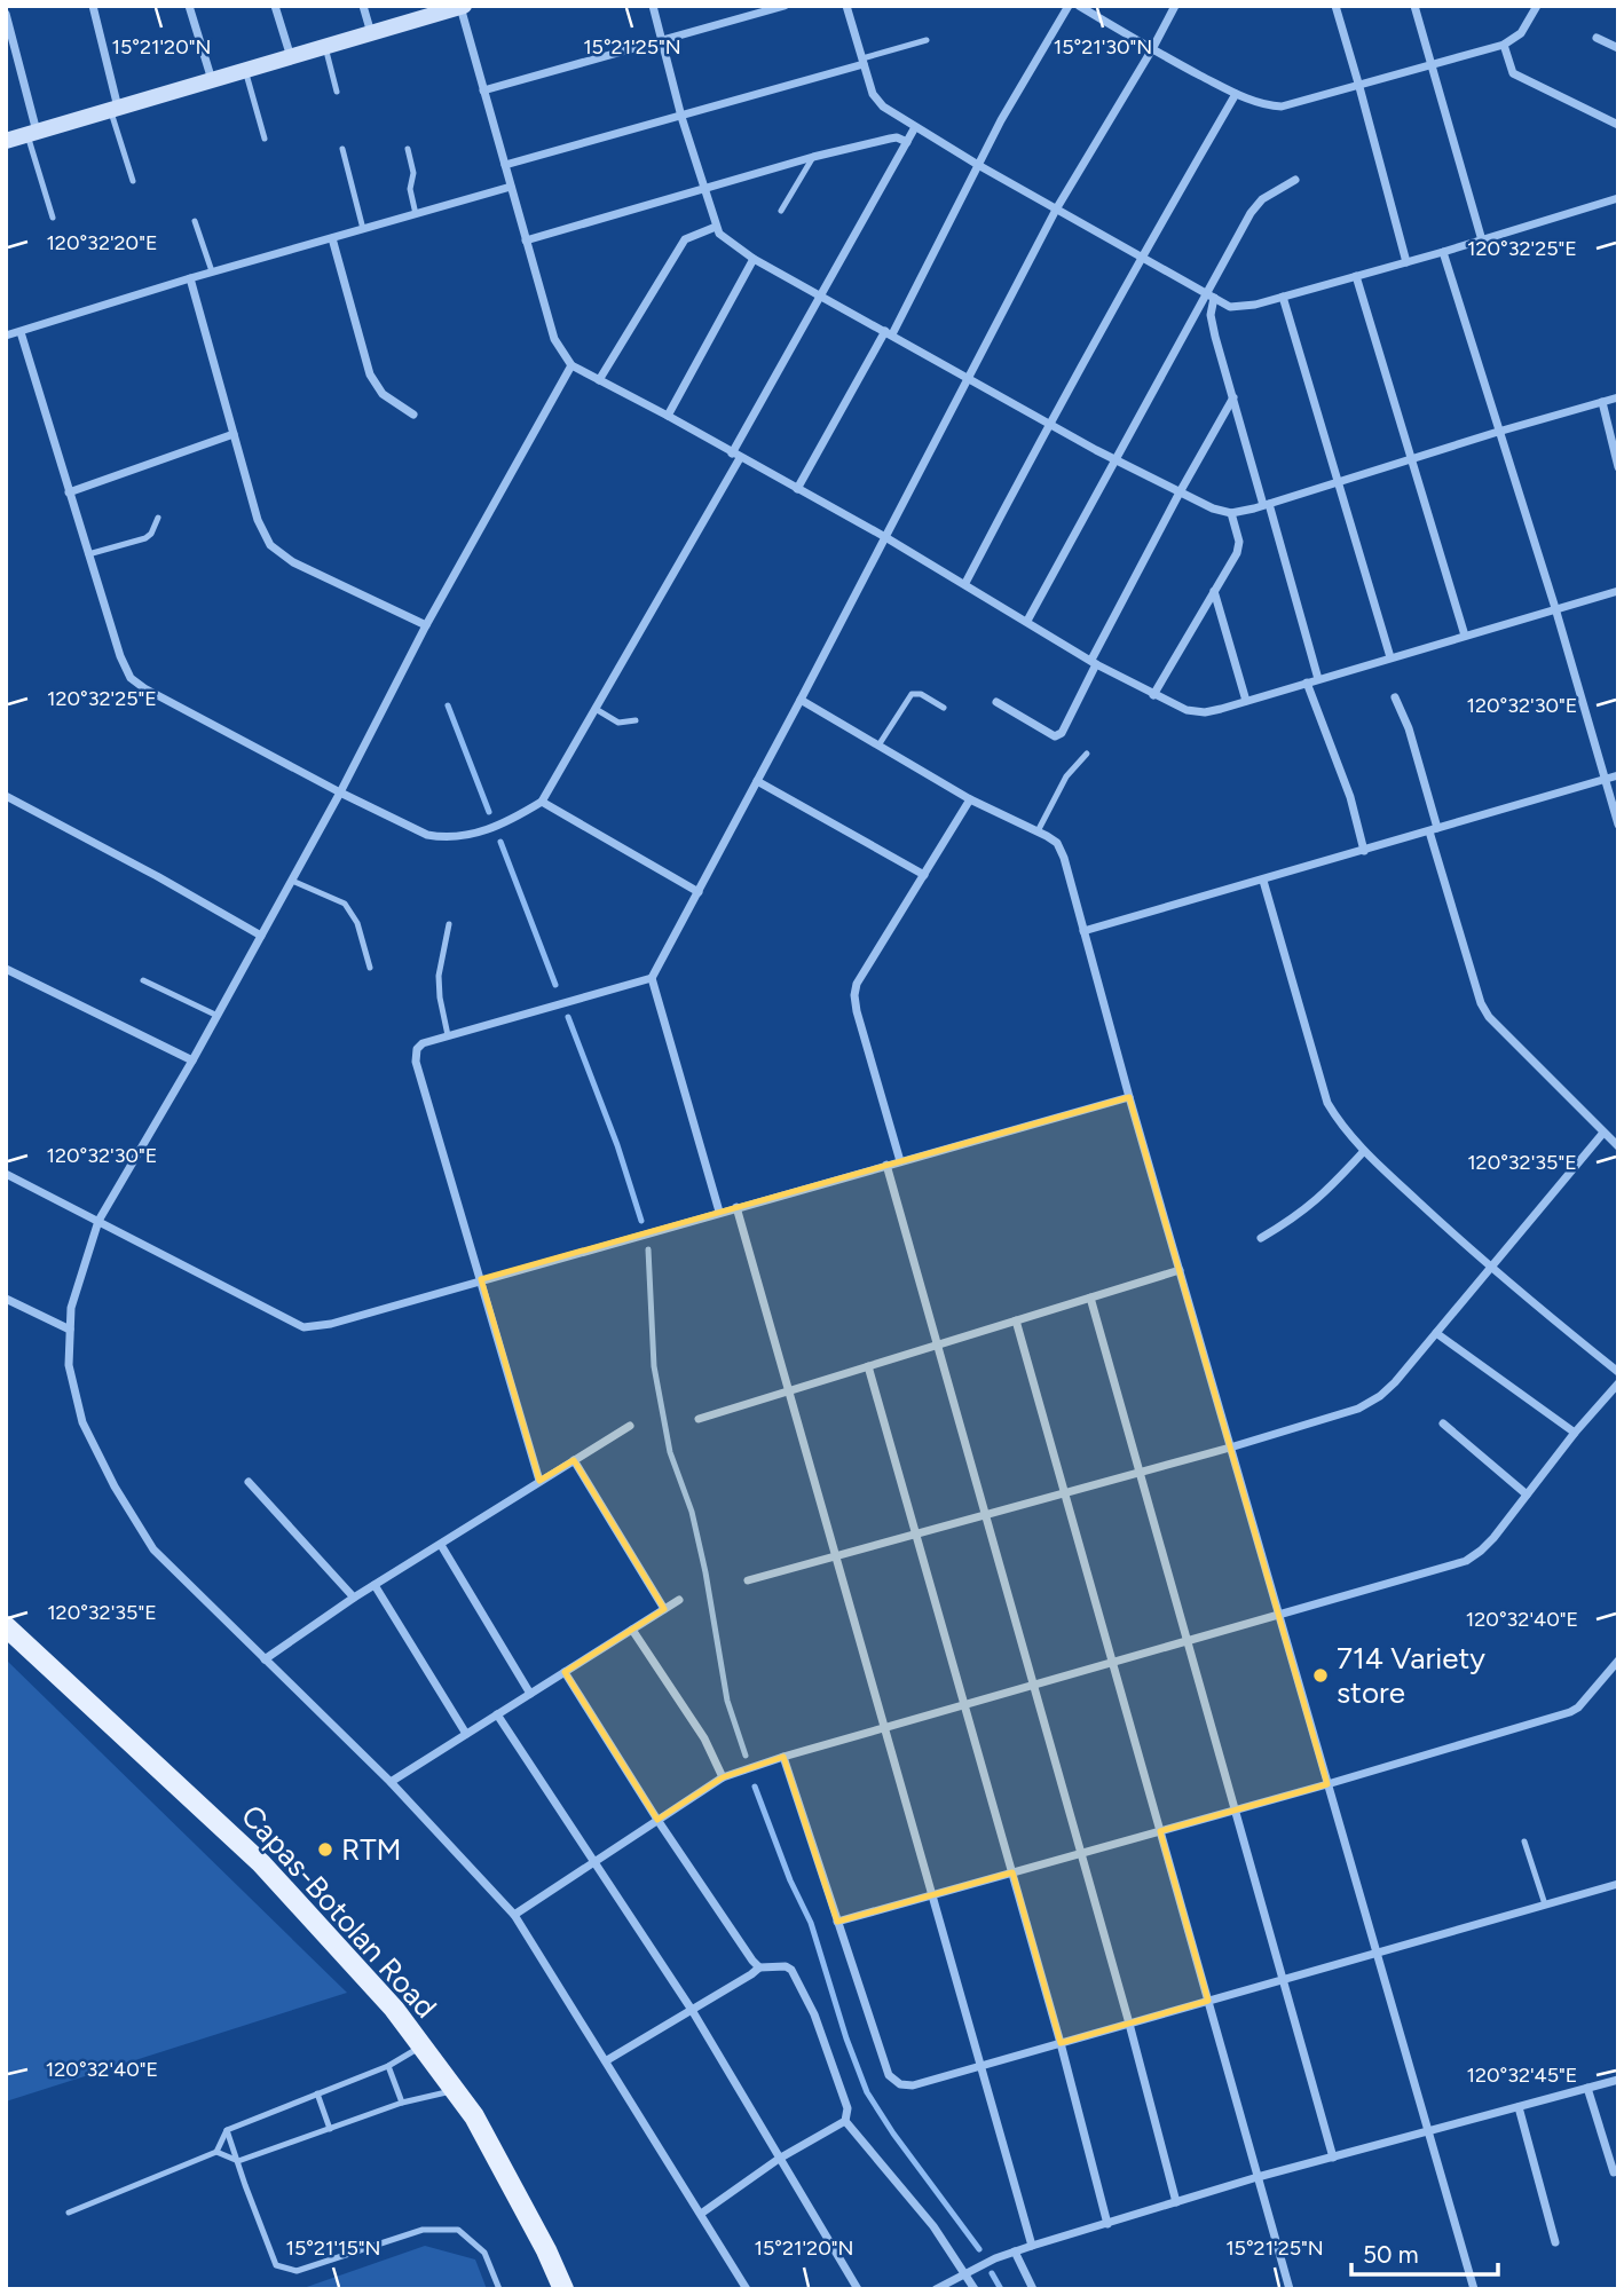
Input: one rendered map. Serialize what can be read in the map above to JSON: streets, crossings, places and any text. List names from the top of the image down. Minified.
{"streets":{"main road":["Capas-Botolan Road"]},"places":["714 Variety store","RTM"],"scale_bar":"50 m","coordinates":["15°21'20\"N","15°21'25\"N","15°21'30\"N","120°32'20\"E","120°32'25\"E","120°32'30\"E","120°32'35\"E","120°32'40\"E","120°32'45\"E","15°21'15\"N"]}
